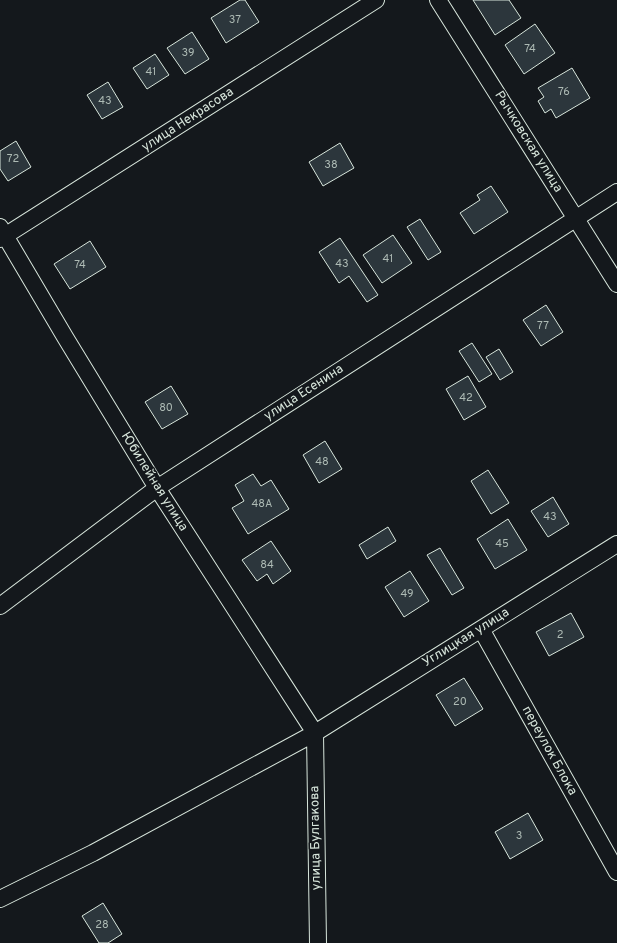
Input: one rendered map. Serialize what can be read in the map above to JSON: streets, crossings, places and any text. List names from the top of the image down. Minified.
{"streets":{"street":["улица Некрасова","Рычковская улица","улица Есенина","Юбилейная улица","Углицкая улица","переулок Блока","улица Булгакова"]},"crossings":[["улица Некрасова","Юбилейная улица"],["Рычковская улица","улица Есенина"],["улица Есенина","Юбилейная улица"],["Юбилейная улица","Углицкая улица"],["Юбилейная улица","улица Булгакова"],["Углицкая улица","переулок Блока"],["Углицкая улица","улица Булгакова"]],"house_numbers":["37","74","39","41","76","43","72","38","41","43","74","77","42","80","48","48А","43","45","84","49","2","20","3","28"]}
